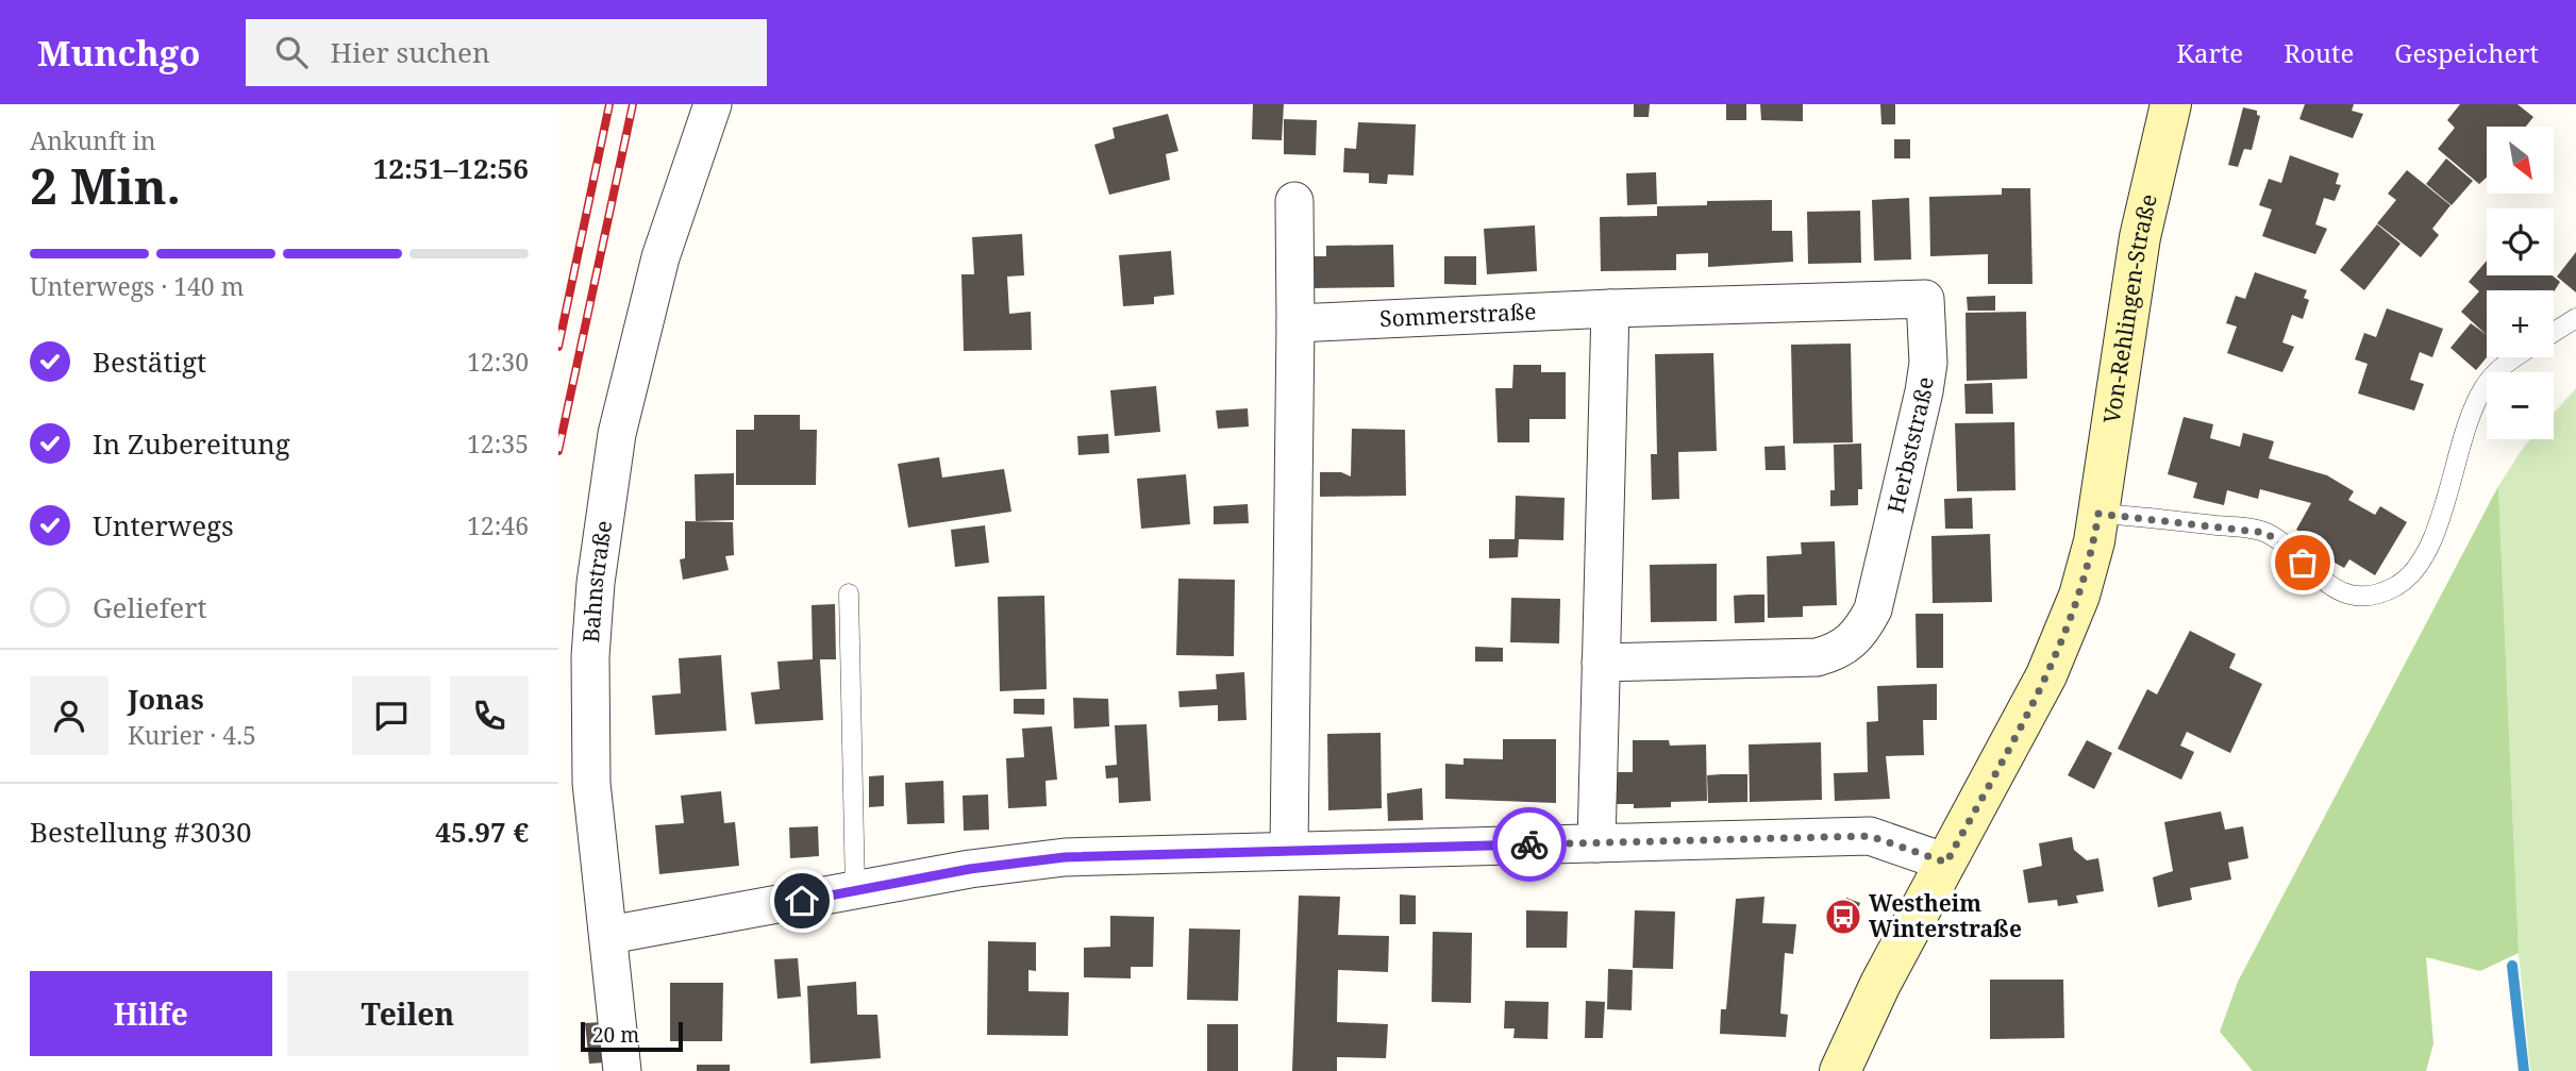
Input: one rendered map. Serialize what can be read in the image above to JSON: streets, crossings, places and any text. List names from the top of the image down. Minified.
{"streets":{"street":["Von-Rehlingen-Straße","Sommerstraße","Herbststraße","Bahnstraße"]},"crossings":[["Sommerstraße","Herbststraße"]],"places":{"bus stop":["Westheim Winterstraße"]},"scale_bar":"20 m","north":"bottom right","page":{"header":"Munchgo","search":"Hier suchen","nav":["Karte","Route","Gespeichert"],"heading":["2 Min.","Ankunft in","12:51–12:56"],"panel":["Jonas","Kurier · 4.5","Bestellung #3030","45.97 €"],"map_buttons":["+","−"],"bar":"Unterwegs · 140 m","list":[["Bestätigt","12:30"],["In Zubereitung","12:35"],["Unterwegs","12:46"],"Geliefert"],"buttons":["Hilfe","Teilen"],"scale":"20 m"}}
